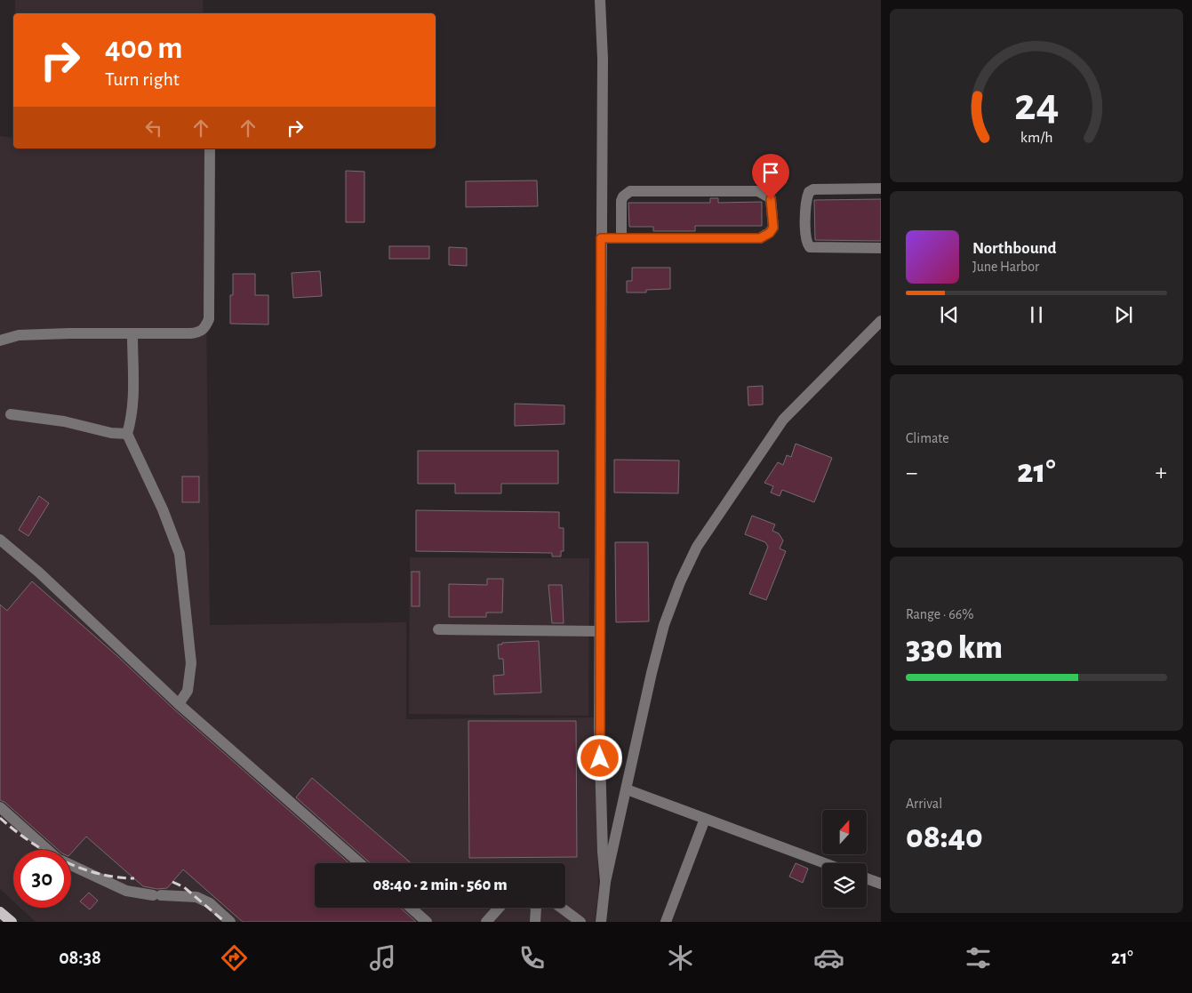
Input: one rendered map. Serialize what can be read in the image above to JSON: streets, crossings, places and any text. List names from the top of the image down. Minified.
{"north":"top","page":{"turn":["400 m","Turn right"],"song":["Northbound","June Harbor"],"tile":["Climate",["Range · 66%","330 km"],["Arrival","08:40"]],"heat":["−","21°","+"],"limit":"30","trip":"08:40 · 2 min · 560 m","tabs":["08:38","21°"],"gauge":["24","km/h"]}}
